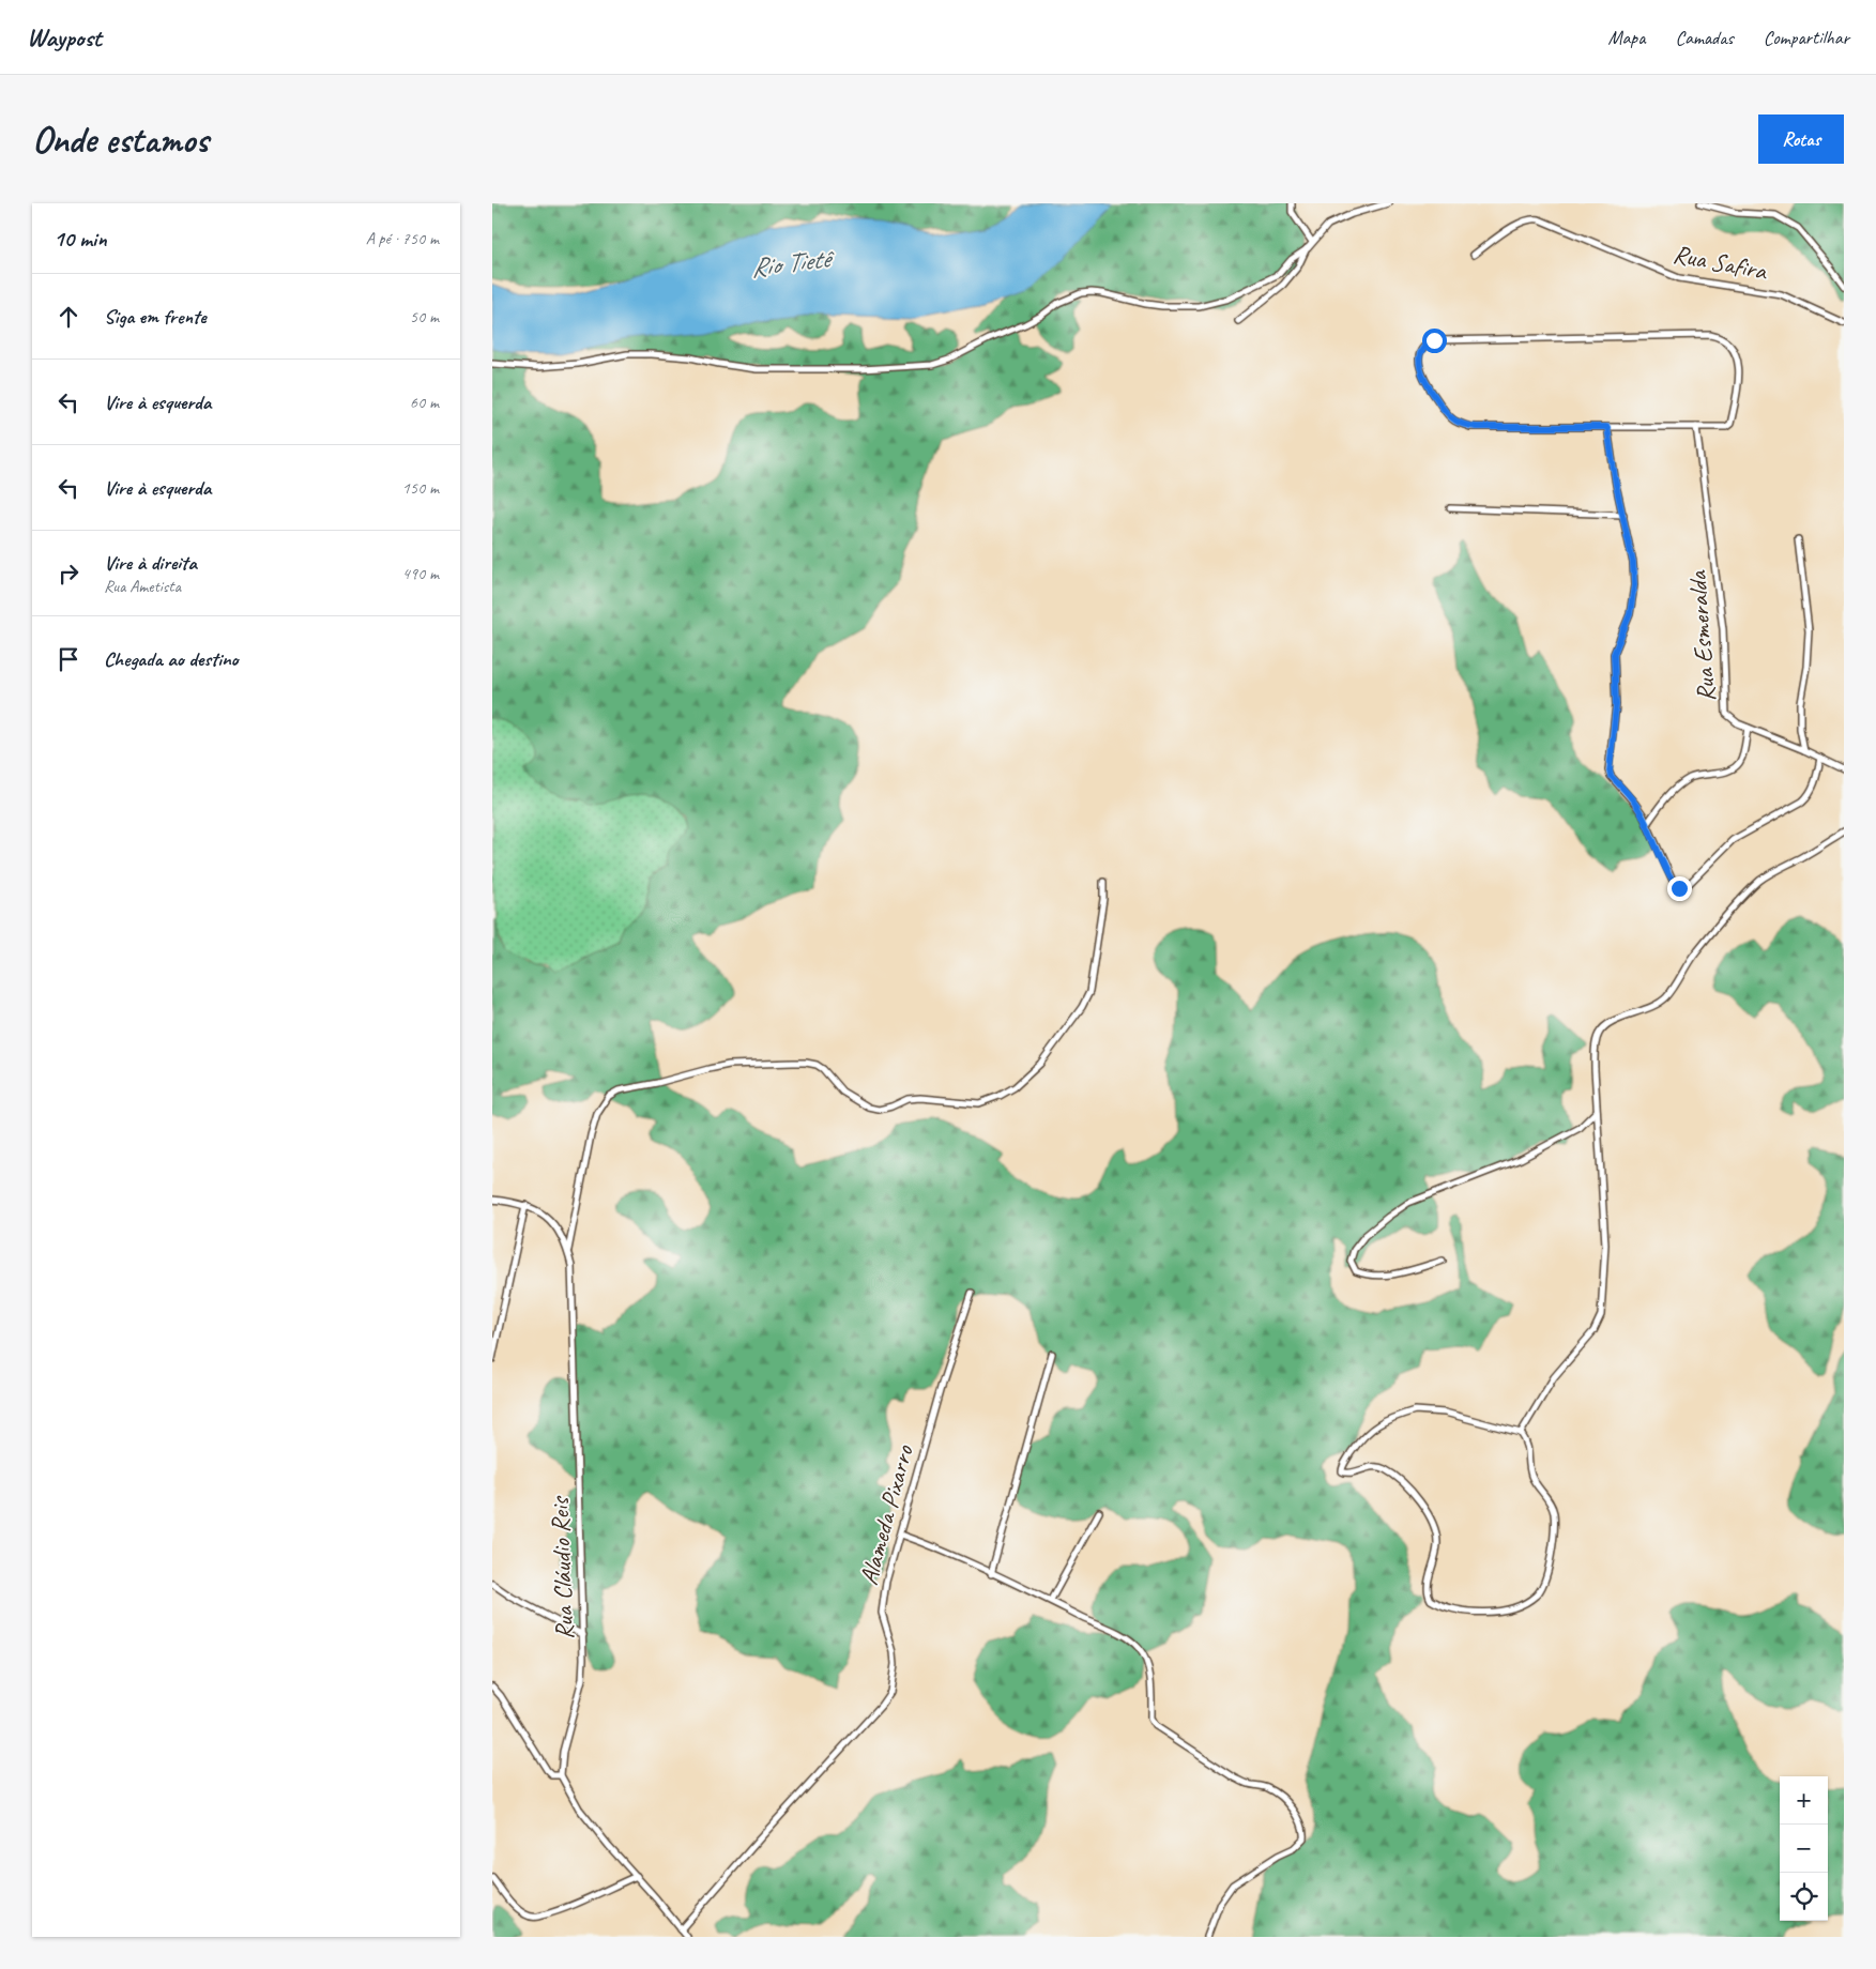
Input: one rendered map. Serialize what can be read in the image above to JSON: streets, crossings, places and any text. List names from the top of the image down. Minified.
{"streets":{"street":["Rua Safira","Rua Esmeralda","Alameda Pixarro","Rua Cláudio Reis"]},"water":["Rio Tietê"],"page":{"header":"Waypost","nav":["Mapa","Camadas","Compartilhar"],"buttons":"Rotas","title":"Onde estamos","heading":["10 min","A pé · 750 m"],"list":[["Siga em frente","50 m"],["Vire à esquerda","60 m"],["Vire à esquerda","150 m"],["Vire à direita","Rua Ametista","490 m"],"Chegada ao destino"],"map_buttons":["+","−"]}}
